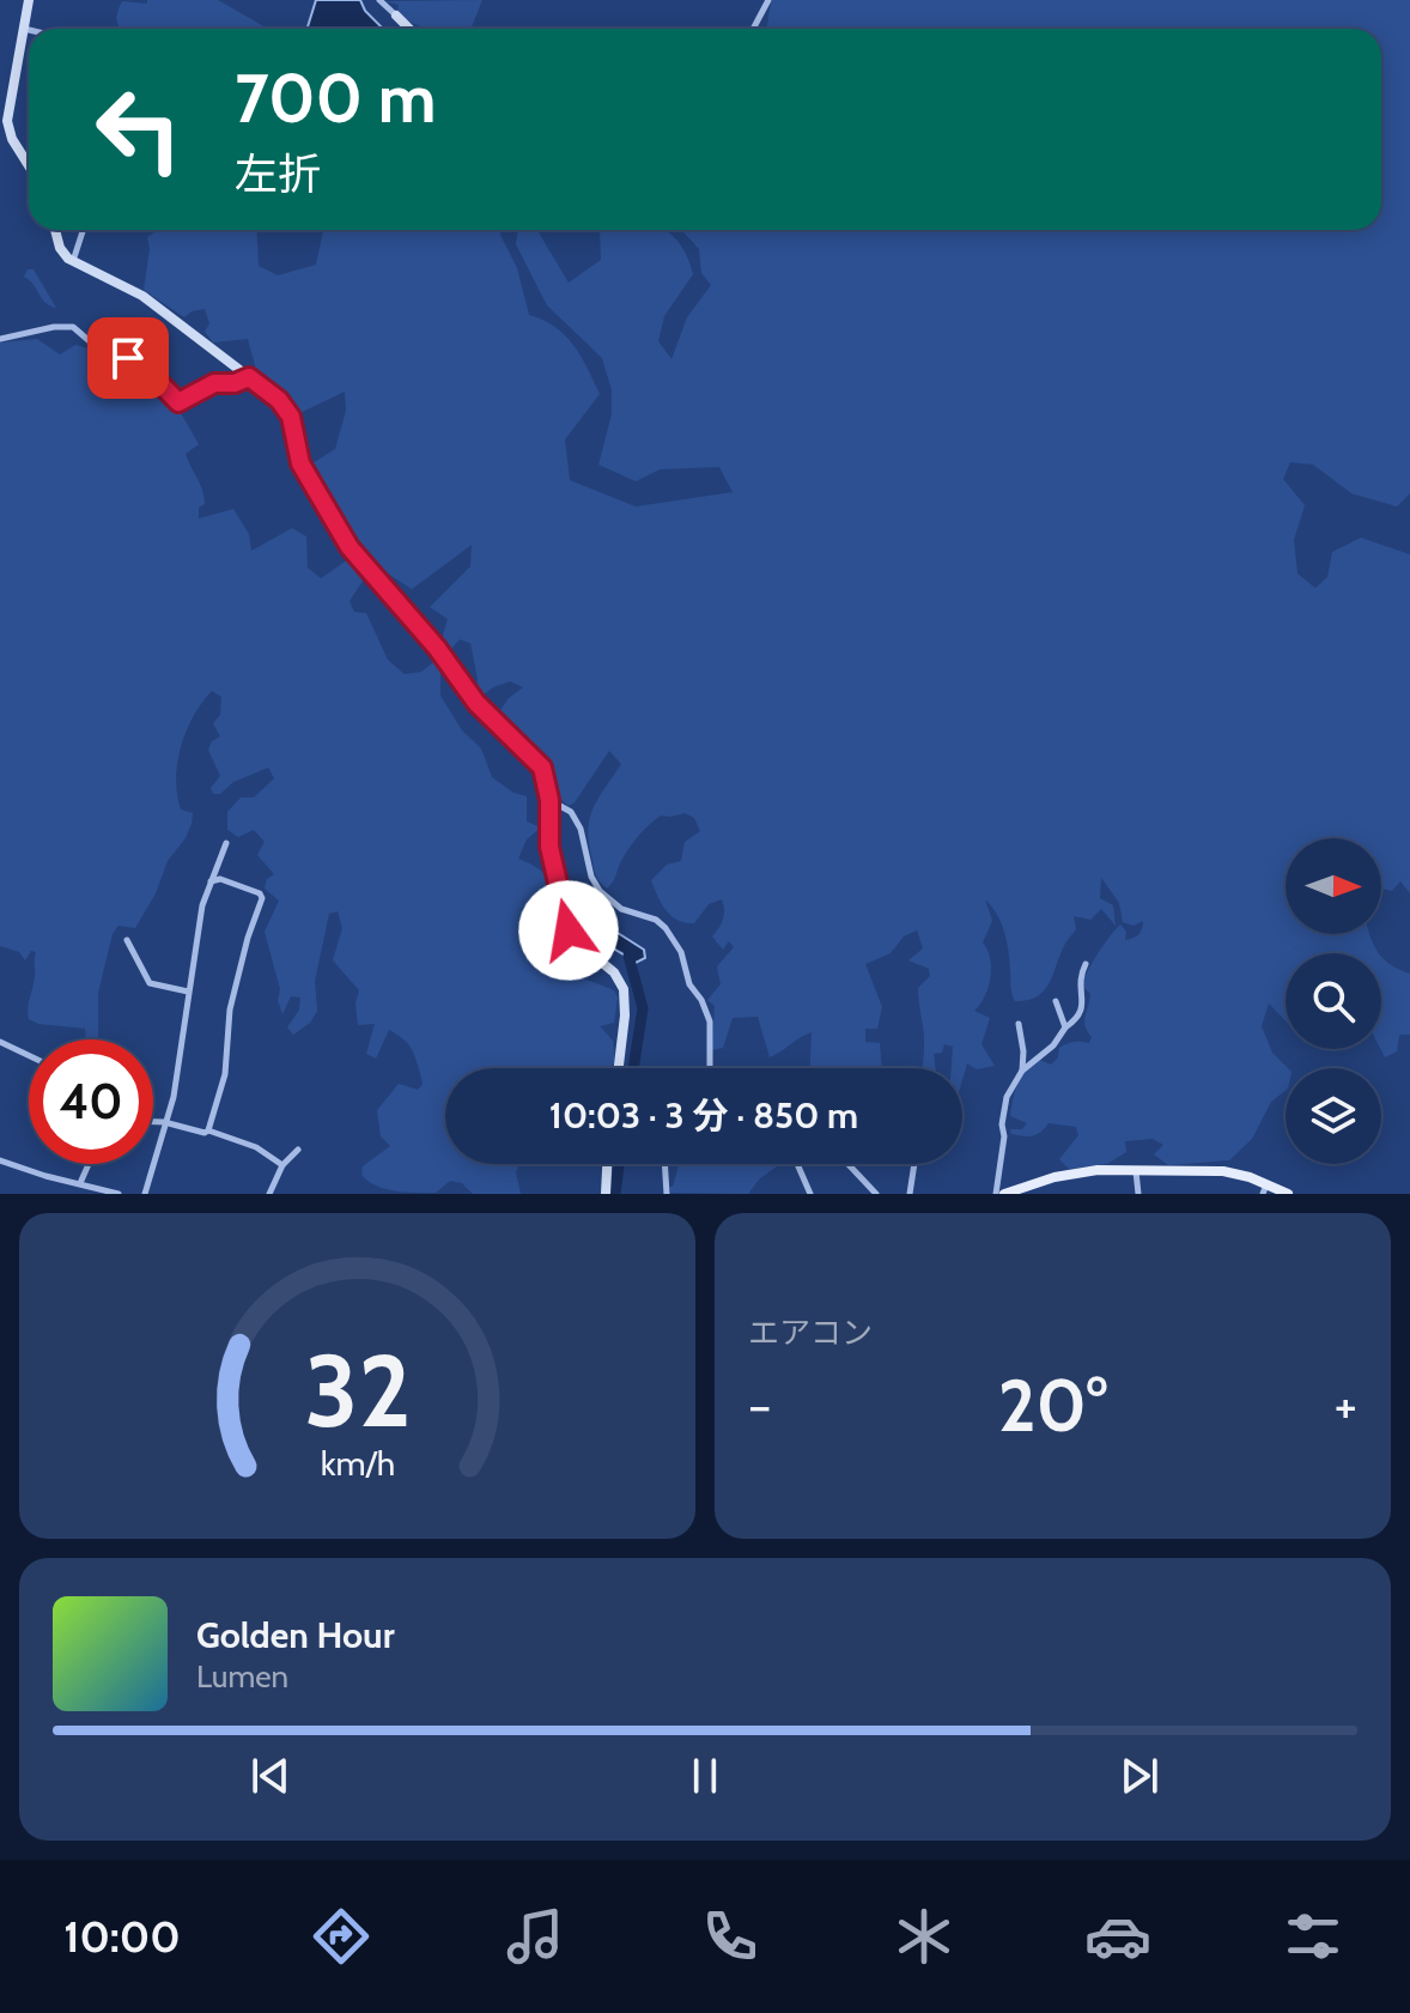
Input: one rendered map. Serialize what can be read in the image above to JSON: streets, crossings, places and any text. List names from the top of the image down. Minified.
{"north":"right","page":{"turn":["700 m","左折"],"limit":"40","trip":"10:03 · 3 分 · 850 m","tile":"エアコン","heat":["−","20°","+"],"song":["Golden Hour","Lumen"],"tabs":"10:00","gauge":["32","km/h"]}}
